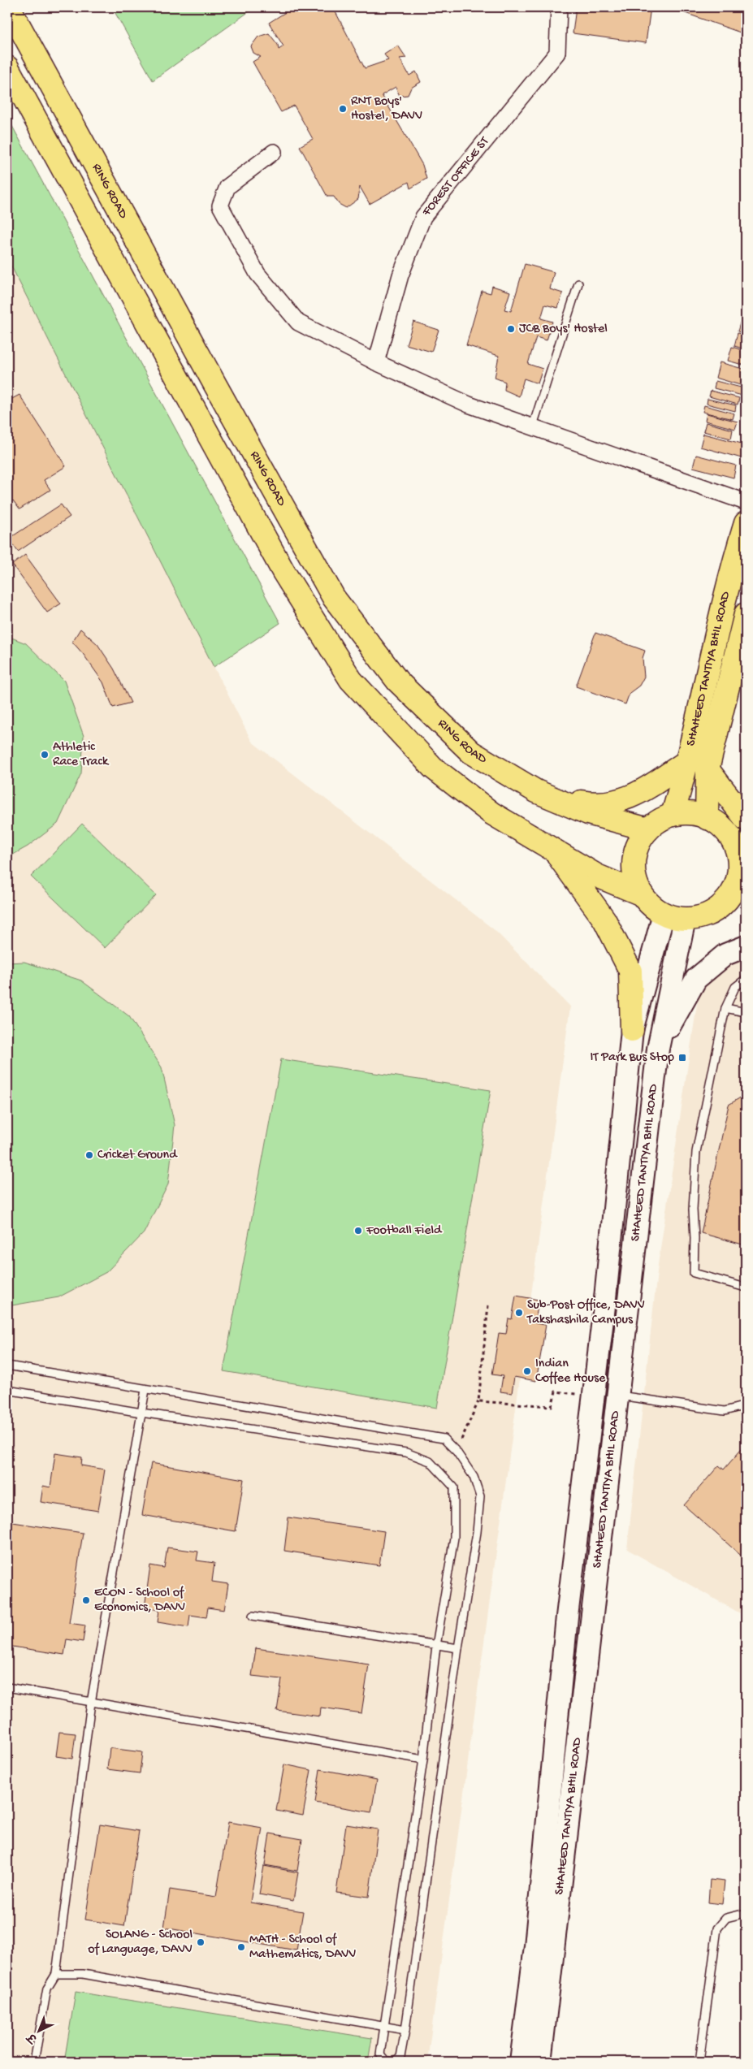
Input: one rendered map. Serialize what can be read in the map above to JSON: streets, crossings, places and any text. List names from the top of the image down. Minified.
{"streets":{"main road":["RING ROAD","SHAHEED TANTIYA BHIL ROAD"],"street":["FOREST OFFICE ST"]},"crossings":[["RING ROAD","SHAHEED TANTIYA BHIL ROAD"]],"places":{"other":["RNT Boys' Hostel, DAVV","JCB Boys' Hostel","Athletic Race Track","Cricket Ground","Football Field","Sub-Post Office, DAVV Takshashila Campus","Indian Coffee House","ECON - School of Economics, DAVV","SOLANG - School of Language, DAVV","MATH - School of Mathematics, DAVV"],"transit":["IT Park Bus Stop"]},"north":"bottom left"}
